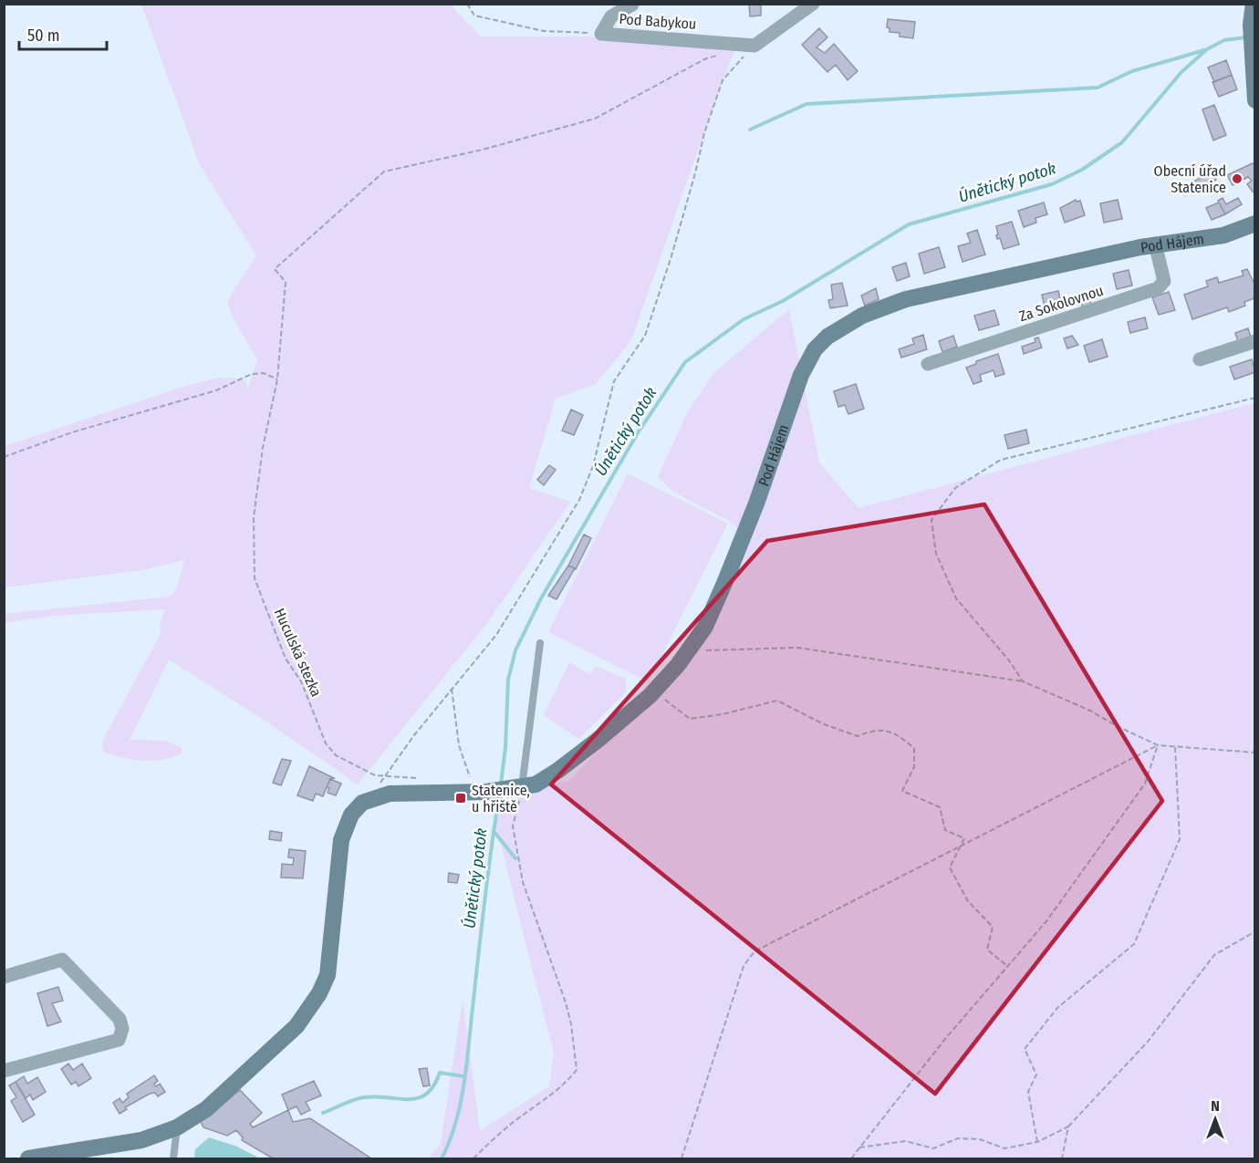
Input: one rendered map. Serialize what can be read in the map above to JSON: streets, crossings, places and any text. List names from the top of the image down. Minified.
{"streets":{"street":["Pod Babykou","Pod Hájem","Za Sokolovnou"],"path":["Huculská stezka"]},"crossings":[["Pod Hájem","Za Sokolovnou"]],"water":["Únětický potok"],"places":{"other":["Obecní úřad Statenice"],"transit":["Statenice, u hřiště"]},"scale_bar":"50 m","north":"top"}
